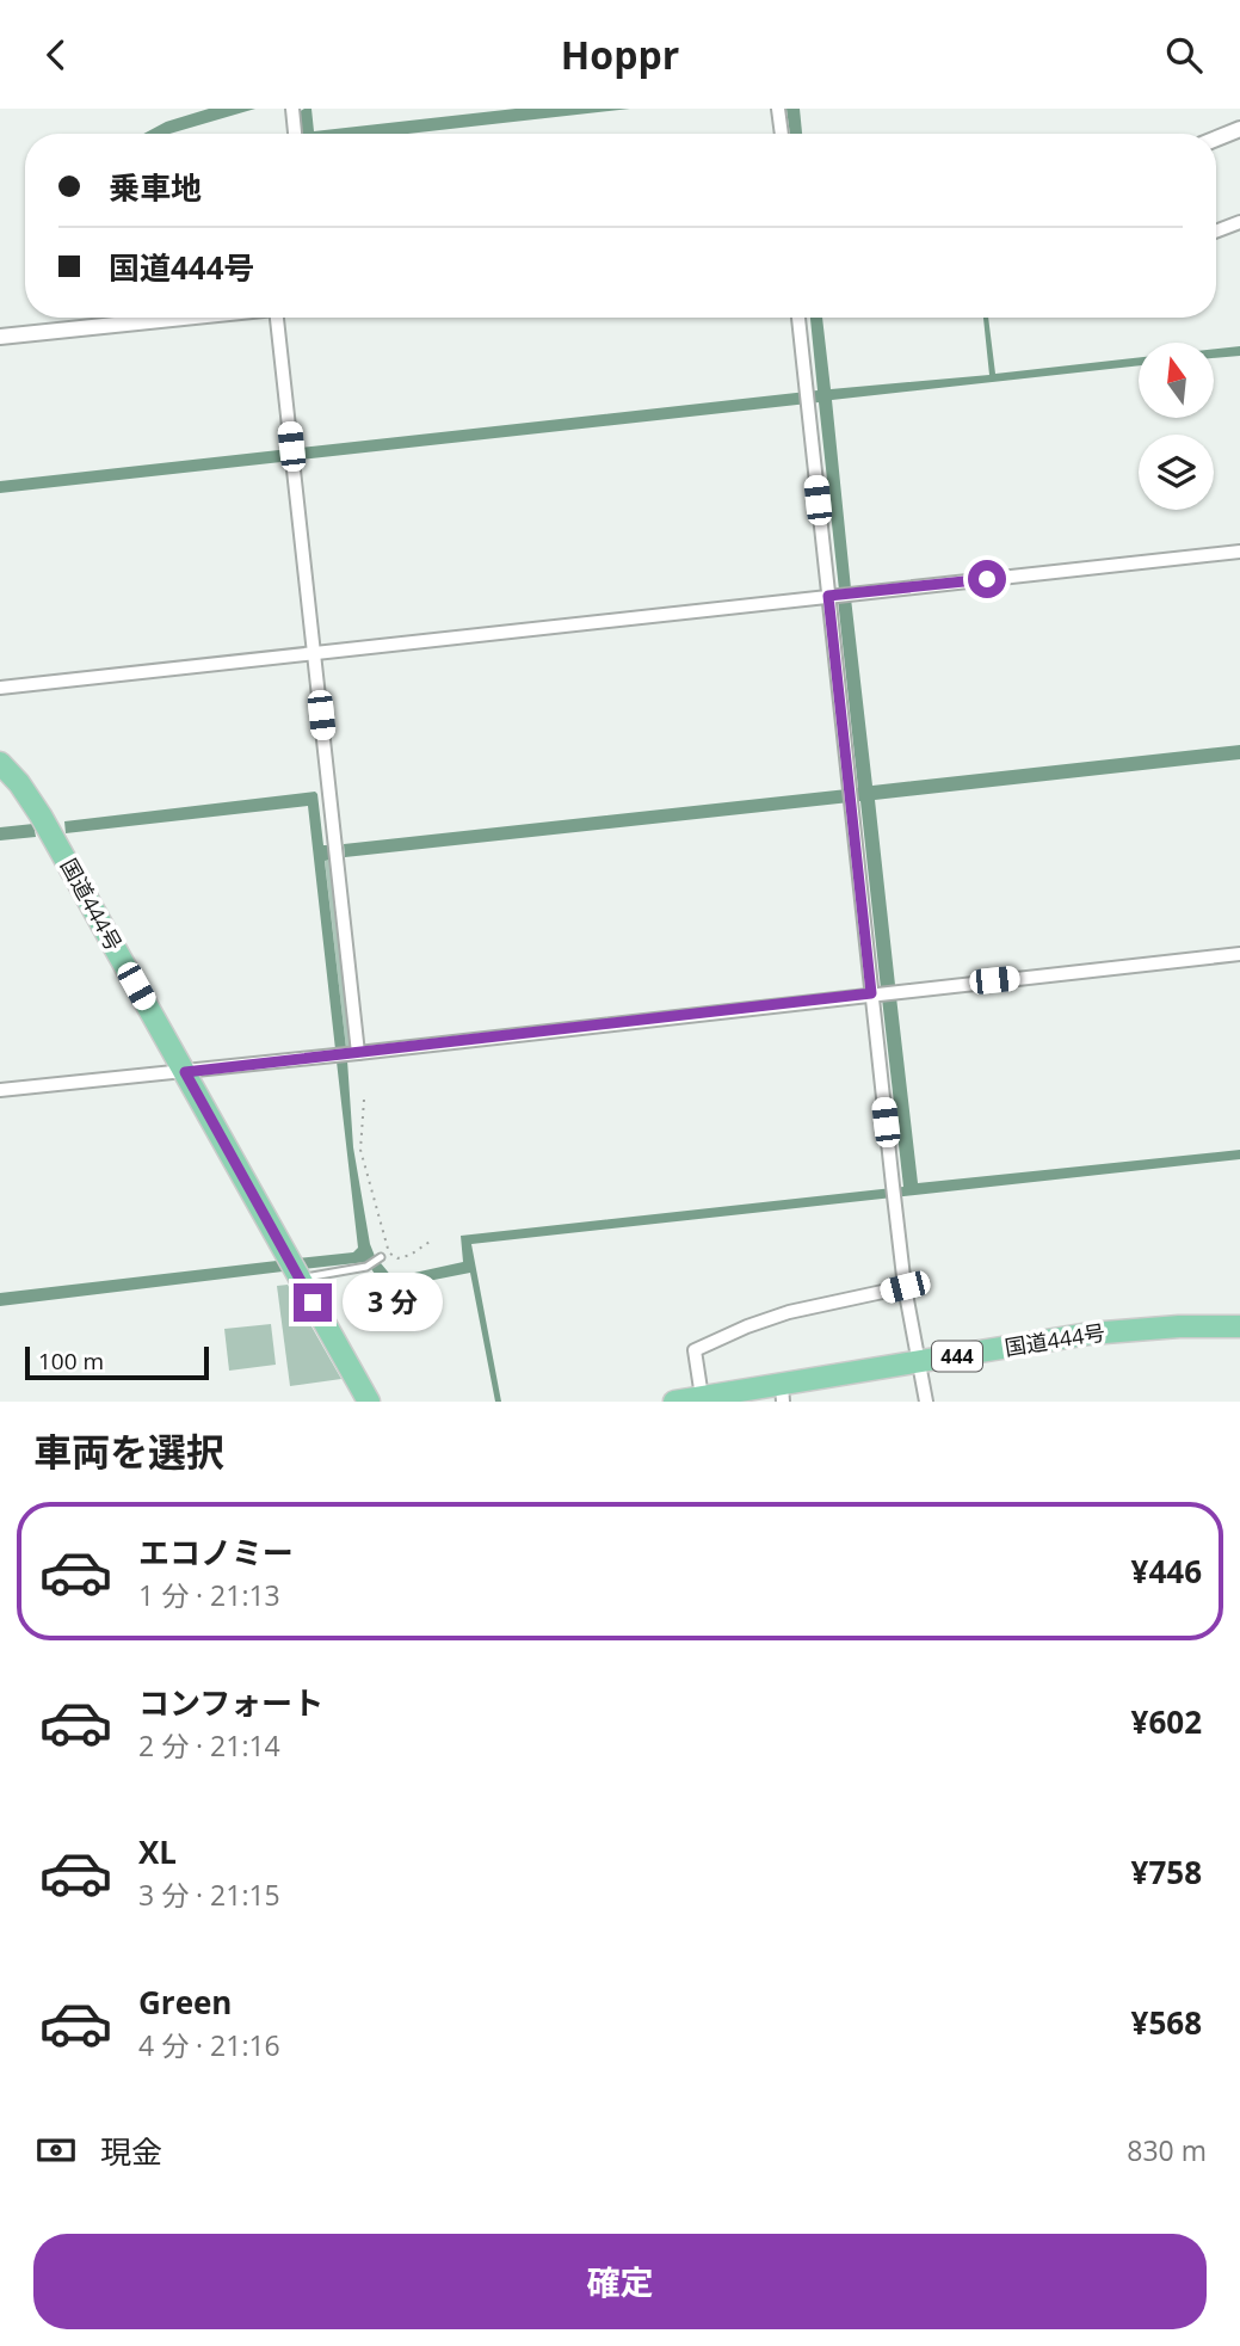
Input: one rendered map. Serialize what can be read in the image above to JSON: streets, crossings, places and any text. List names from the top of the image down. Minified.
{"streets":{"highway":["国道444号","444"]},"scale_bar":"100 m","north":"top","page":{"header":"Hoppr","banner":["乗車地","国道444号"],"bubble":"3 分","scale":"100 m","heading":"車両を選択","list":[{"name":"エコノミー","note":"1 分 · 21:13","value":"¥446"},{"name":"コンフォート","note":"2 分 · 21:14","value":"¥602"},{"name":"XL","note":"3 分 · 21:15","value":"¥758"},{"name":"Green","note":"4 分 · 21:16","value":"¥568"}],"pay":["現金","830 m"],"buttons":"確定"}}
